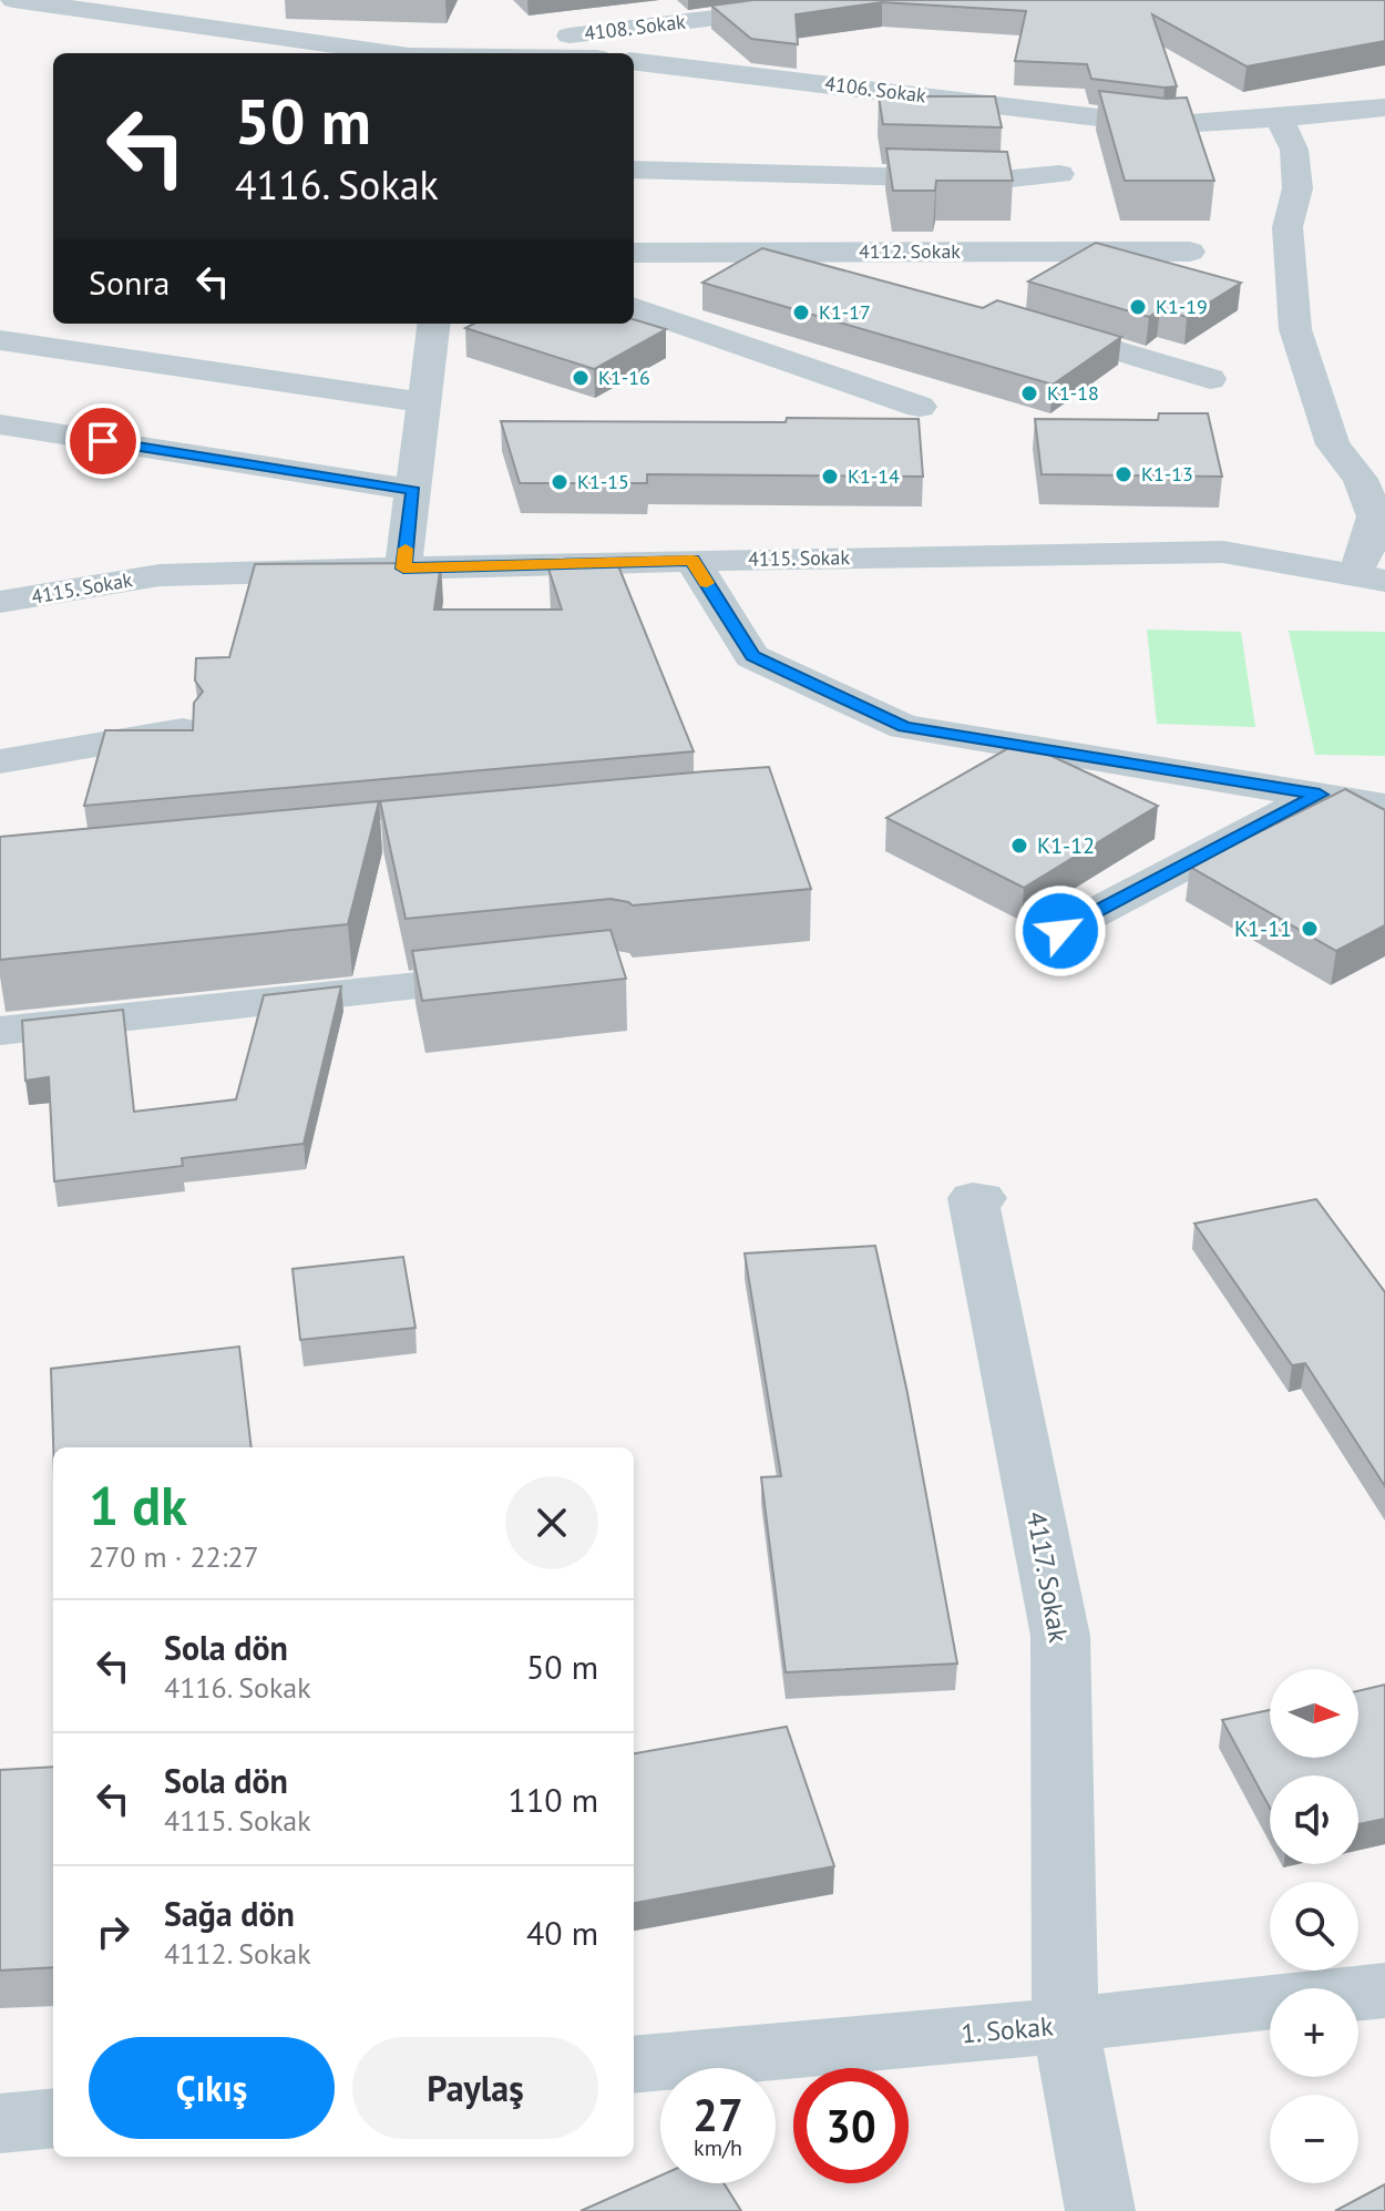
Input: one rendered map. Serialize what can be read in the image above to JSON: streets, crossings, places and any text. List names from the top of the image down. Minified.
{"streets":{"street":["4108. Sokak","4106. Sokak","4112. Sokak","4115. Sokak","4117. Sokak","1. Sokak"]},"crossings":[["4117. Sokak","1. Sokak"]],"places":["K1-19","K1-17","K1-16","K1-18","K1-13","K1-14","K1-15","K1-12","K1-11"],"north":"right","page":{"turn":["50 m","4116. Sokak"],"then":"Sonra","heading":["1 dk","270 m · 22:27"],"list":[{"name":"Sola dön","note":"4116. Sokak","value":"50 m"},{"name":"Sola dön","note":"4115. Sokak","value":"110 m"},{"name":"Sağa dön","note":"4112. Sokak","value":"40 m"}],"map_buttons":["+","−"],"buttons":["Çıkış","Paylaş"],"speed":"27 km/h","limit":"30"}}
